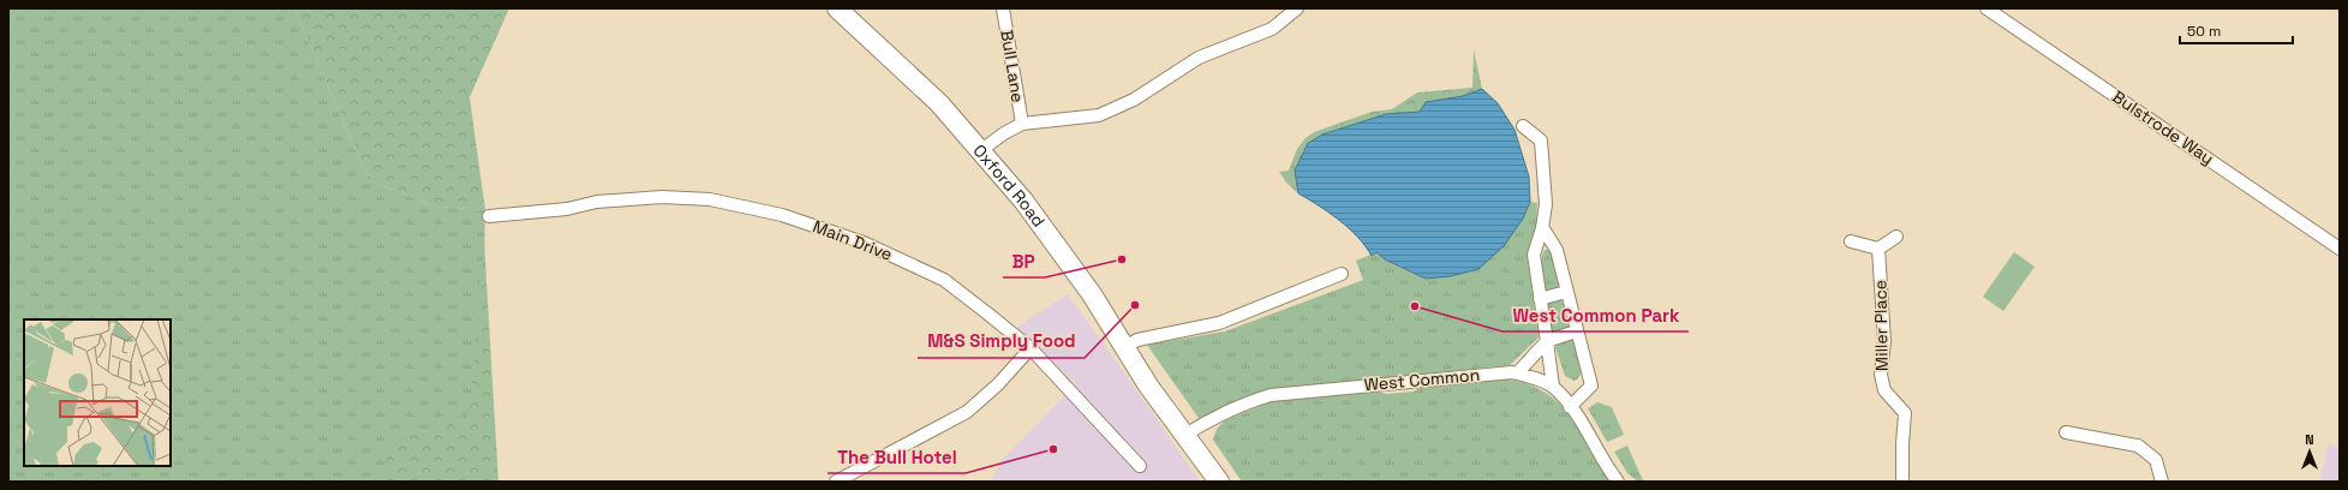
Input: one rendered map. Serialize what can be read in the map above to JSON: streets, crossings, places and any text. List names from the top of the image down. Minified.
{"streets":{"main road":["Oxford Road"],"street":["Bull Lane","Bulstrode Way","Main Drive","Miller Place","West Common"]},"crossings":[["Oxford Road","West Common"]],"places":["BP","M&S Simply Food","West Common Park","The Bull Hotel"],"scale_bar":"50 m","north":"top"}
